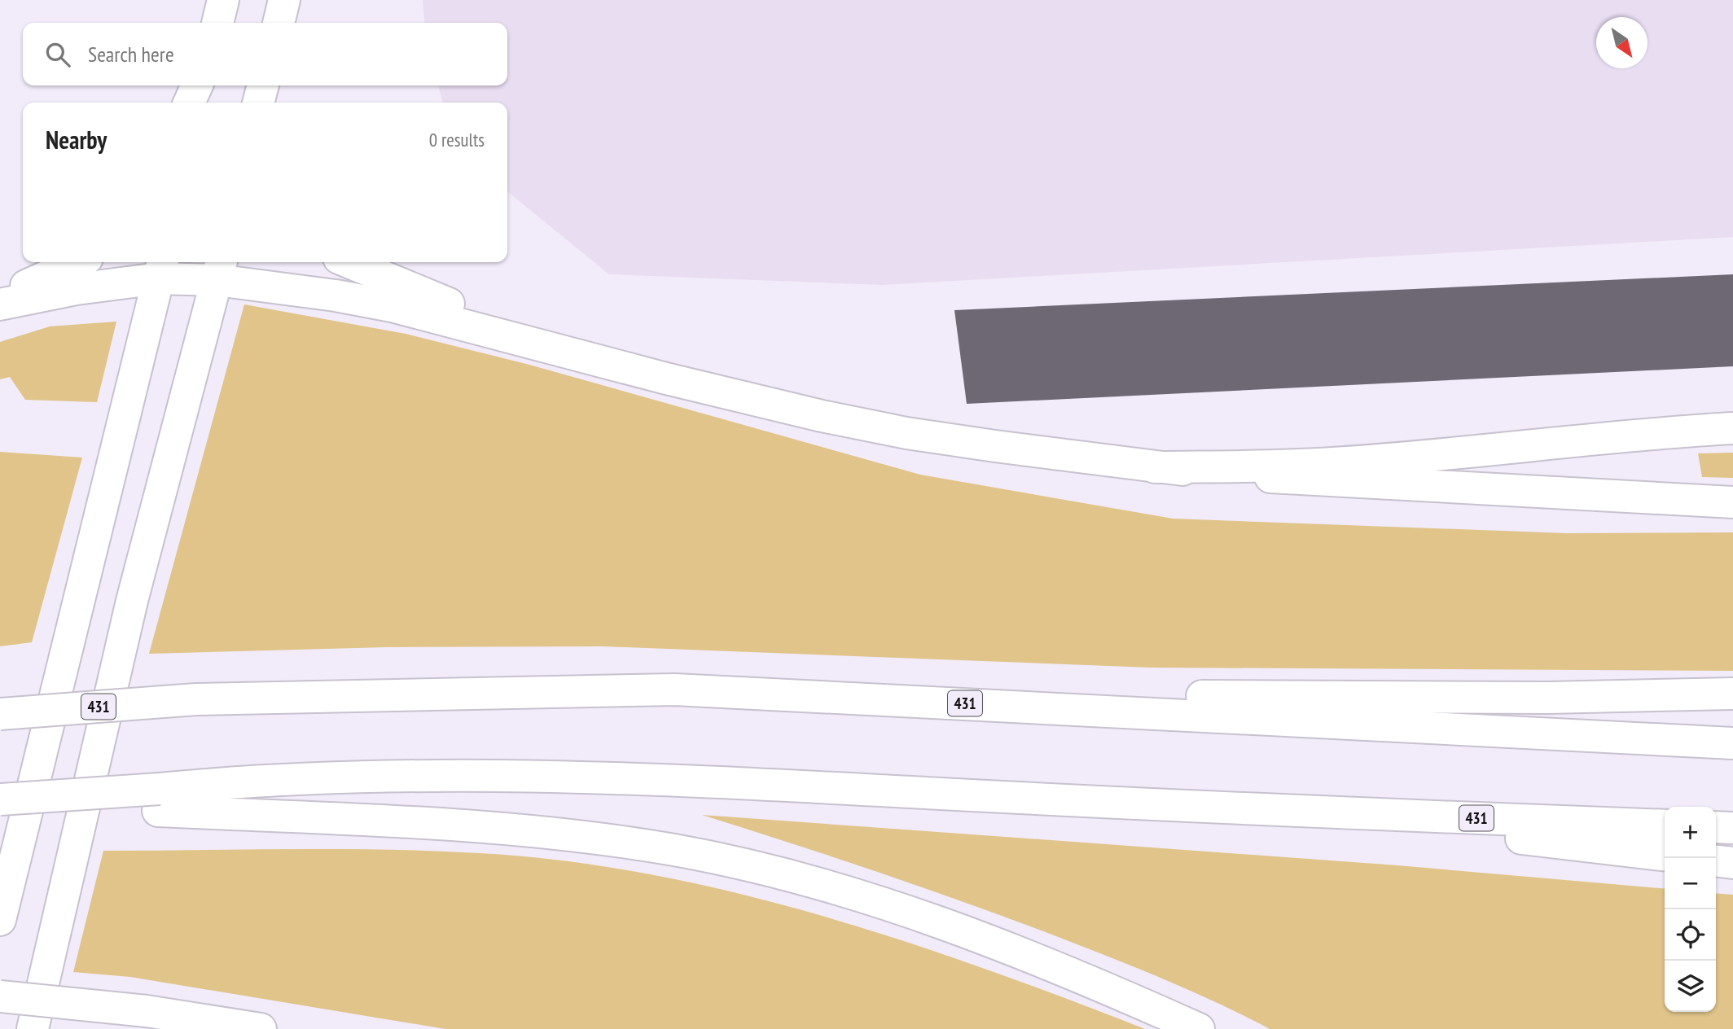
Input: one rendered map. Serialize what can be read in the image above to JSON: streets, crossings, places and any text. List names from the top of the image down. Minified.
{"streets":{"main road":["431"]},"north":"bottom right","page":{"search":"Search here","heading":["Nearby","0 results"],"map_buttons":["+","−"]}}
